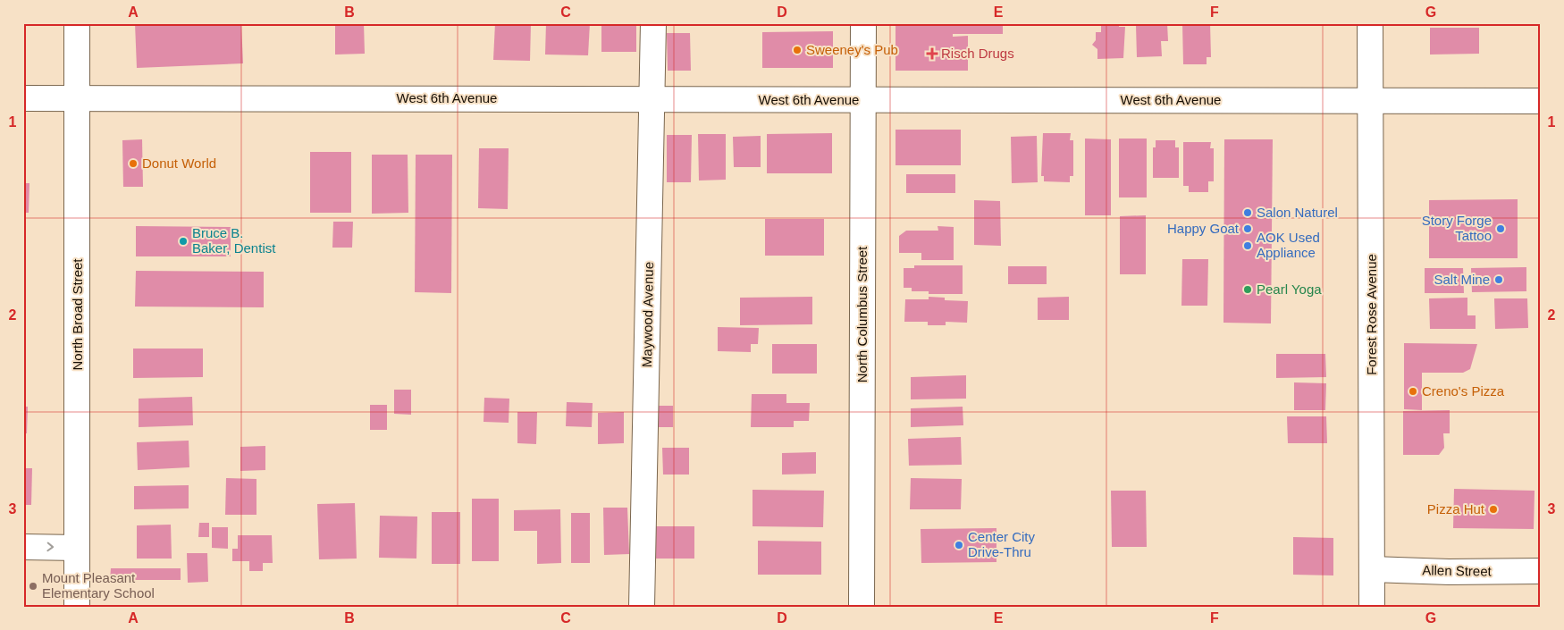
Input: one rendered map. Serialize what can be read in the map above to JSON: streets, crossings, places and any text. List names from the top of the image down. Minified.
{"streets":{"street":["West 6th Avenue","North Broad Street","Maywood Avenue","North Columbus Street","Forest Rose Avenue","Allen Street"]},"crossings":[["West 6th Avenue","North Broad Street"],["West 6th Avenue","Maywood Avenue"],["West 6th Avenue","North Columbus Street"],["West 6th Avenue","Forest Rose Avenue"],["Forest Rose Avenue","Allen Street"]],"places":{"other":["Sweeney's Pub","Donut World","Salon Naturel","Happy Goat","Story Forge Tattoo","Bruce B. Baker, Dentist","AOK Used Appliance","Salt Mine","Pearl Yoga","Creno's Pizza","Pizza Hut","Center City Drive-Thru","Mount Pleasant Elementary School"],"health":["Risch Drugs"]},"grid":{"columns":["A","B","C","D","E","F","G"],"rows":["1","2","3"]}}
